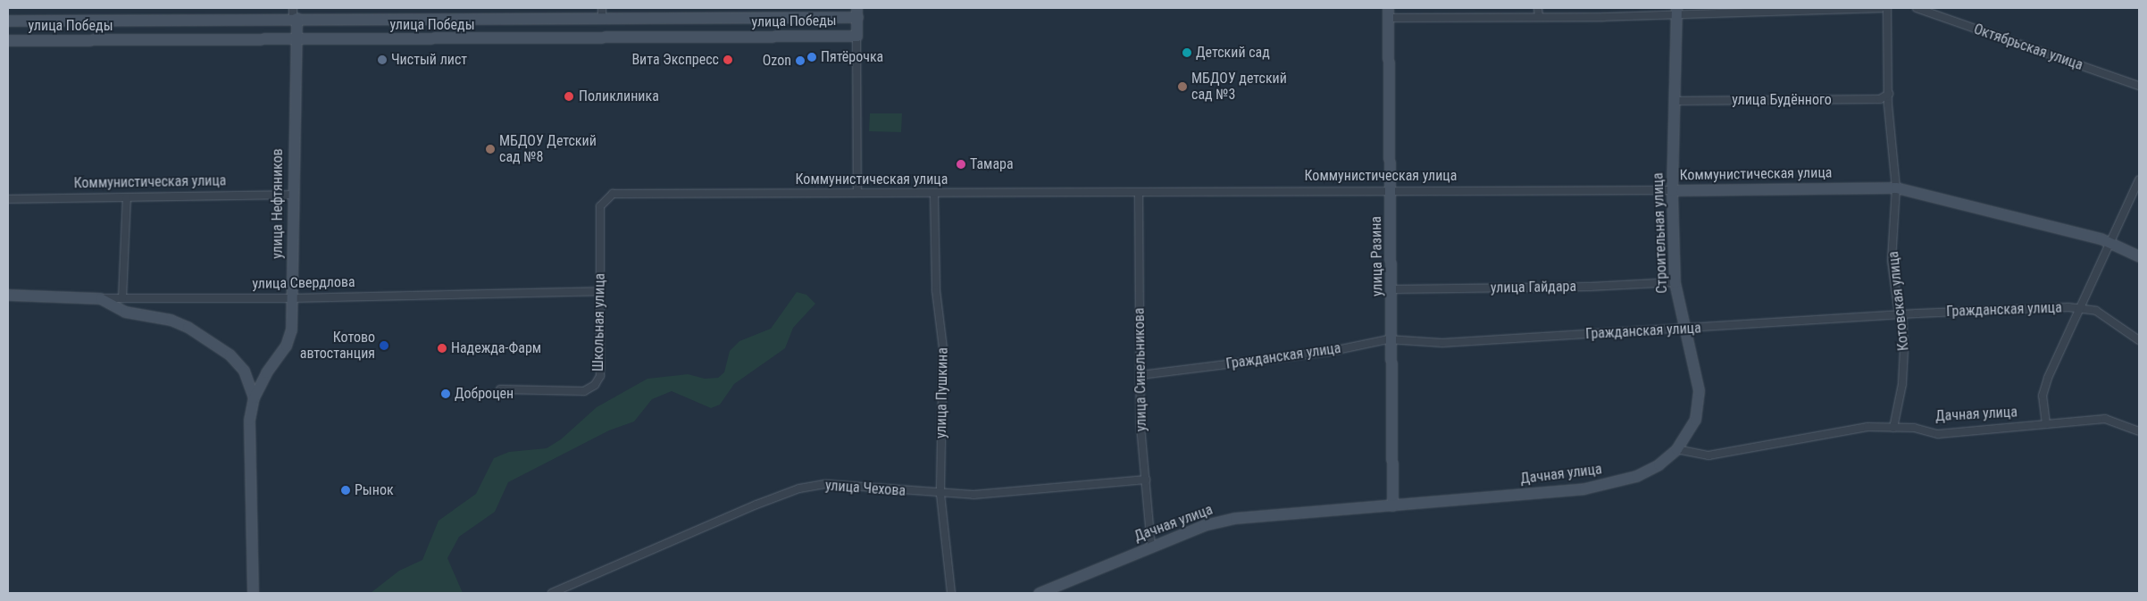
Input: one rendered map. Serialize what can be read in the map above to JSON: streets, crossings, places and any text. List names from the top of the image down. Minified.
{"streets":{"street":["улица Победы","Октябрьская улица","улица Будённого","Коммунистическая улица","улица Нефтяников","Строительная улица","улица Разина","улица Свердлова","улица Гайдара","Котовская улица","Гражданская улица","Школьная улица","улица Синельникова","улица Пушкина","Дачная улица","улица Чехова"]},"crossings":[["улица Победы","улица Нефтяников"],["улица Будённого","Строительная улица"],["улица Будённого","Котовская улица"],["Коммунистическая улица","улица Нефтяников"],["Коммунистическая улица","Строительная улица"],["Коммунистическая улица","улица Разина"],["Коммунистическая улица","Котовская улица"],["Коммунистическая улица","Школьная улица"],["Коммунистическая улица","улица Синельникова"],["Коммунистическая улица","улица Пушкина"],["улица Нефтяников","улица Свердлова"],["Строительная улица","улица Гайдара"],["Строительная улица","Гражданская улица"],["Строительная улица","Дачная улица"],["улица Разина","улица Гайдара"],["улица Разина","Гражданская улица"],["улица Разина","Дачная улица"],["улица Свердлова","Школьная улица"],["Котовская улица","Гражданская улица"],["Котовская улица","Дачная улица"],["Гражданская улица","улица Синельникова"],["улица Синельникова","Дачная улица"],["улица Синельникова","улица Чехова"],["улица Пушкина","улица Чехова"]],"places":["Детский сад","Пятёрочка","Чистый лист","Вита Экспресс","Ozon","МБДОУ детский сад №3","Поликлиника","МБДОУ Детский сад №8","Тамара","Котово автостанция","Надежда-Фарм","Доброцен","Рынок"]}
